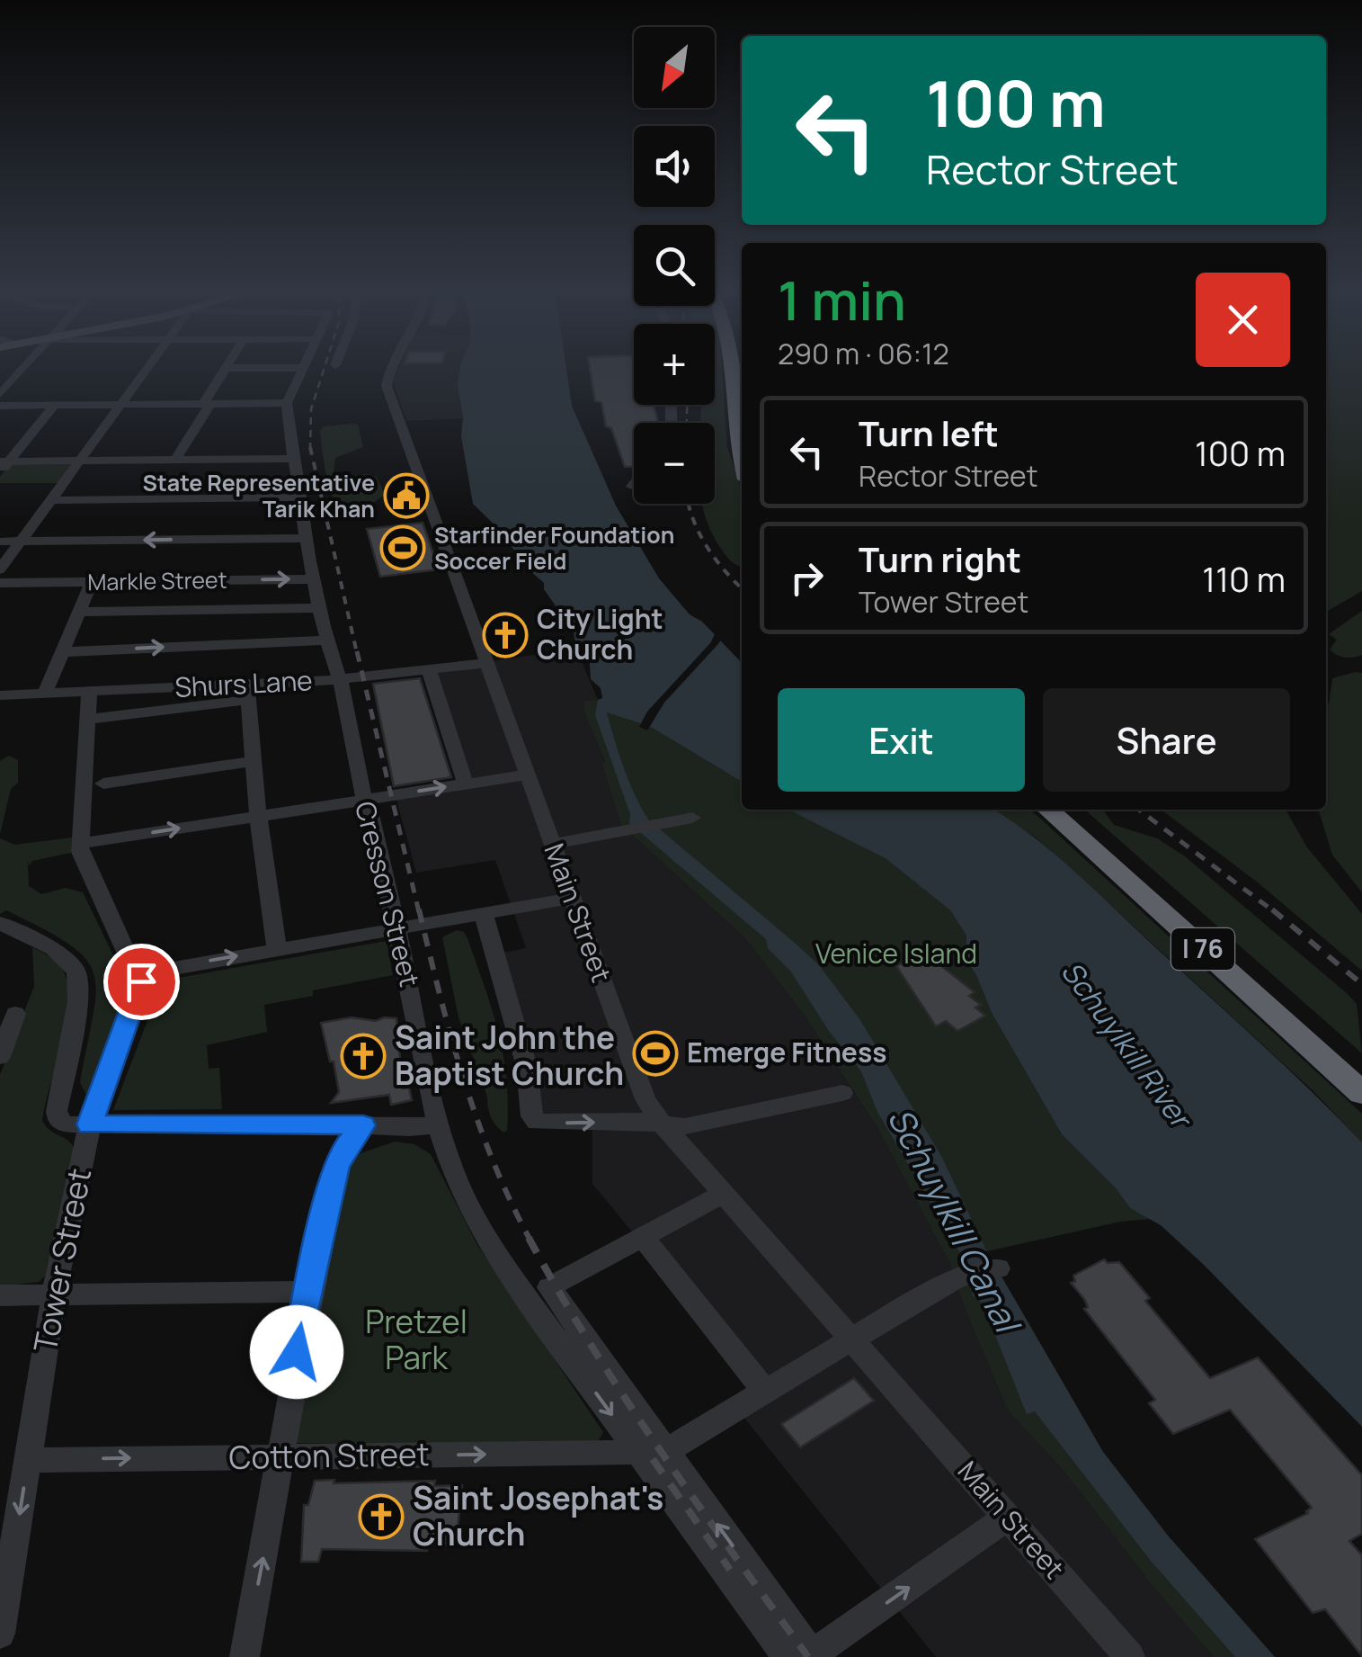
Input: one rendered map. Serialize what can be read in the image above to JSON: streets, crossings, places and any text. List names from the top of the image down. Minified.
{"streets":{"highway":["I 76"],"street":["Markle Street","Shurs Lane","Cresson Street","Main Street","Tower Street","Cotton Street"]},"crossings":[["Markle Street","Cresson Street"],["Shurs Lane","Cresson Street"],["Shurs Lane","Main Street"],["Tower Street","Cotton Street"]],"one_way":["Cotton Street"],"water":["Schuylkill River","Schuylkill Canal"],"parks":["Venice Island","Pretzel Park"],"places":{"public building":["State Representative Tarik Khan"],"sports":["Starfinder Foundation Soccer Field","Emerge Fitness"],"church":["City Light Church","Saint John the Baptist Church","Saint Josephat's Church"]},"north":"bottom left","page":{"map_buttons":["+","−"],"turn":["100 m","Rector Street"],"heading":["1 min","290 m · 06:12"],"list":[{"name":"Turn left","note":"Rector Street","value":"100 m"},{"name":"Turn right","note":"Tower Street","value":"110 m"}],"buttons":["Exit","Share"]}}
